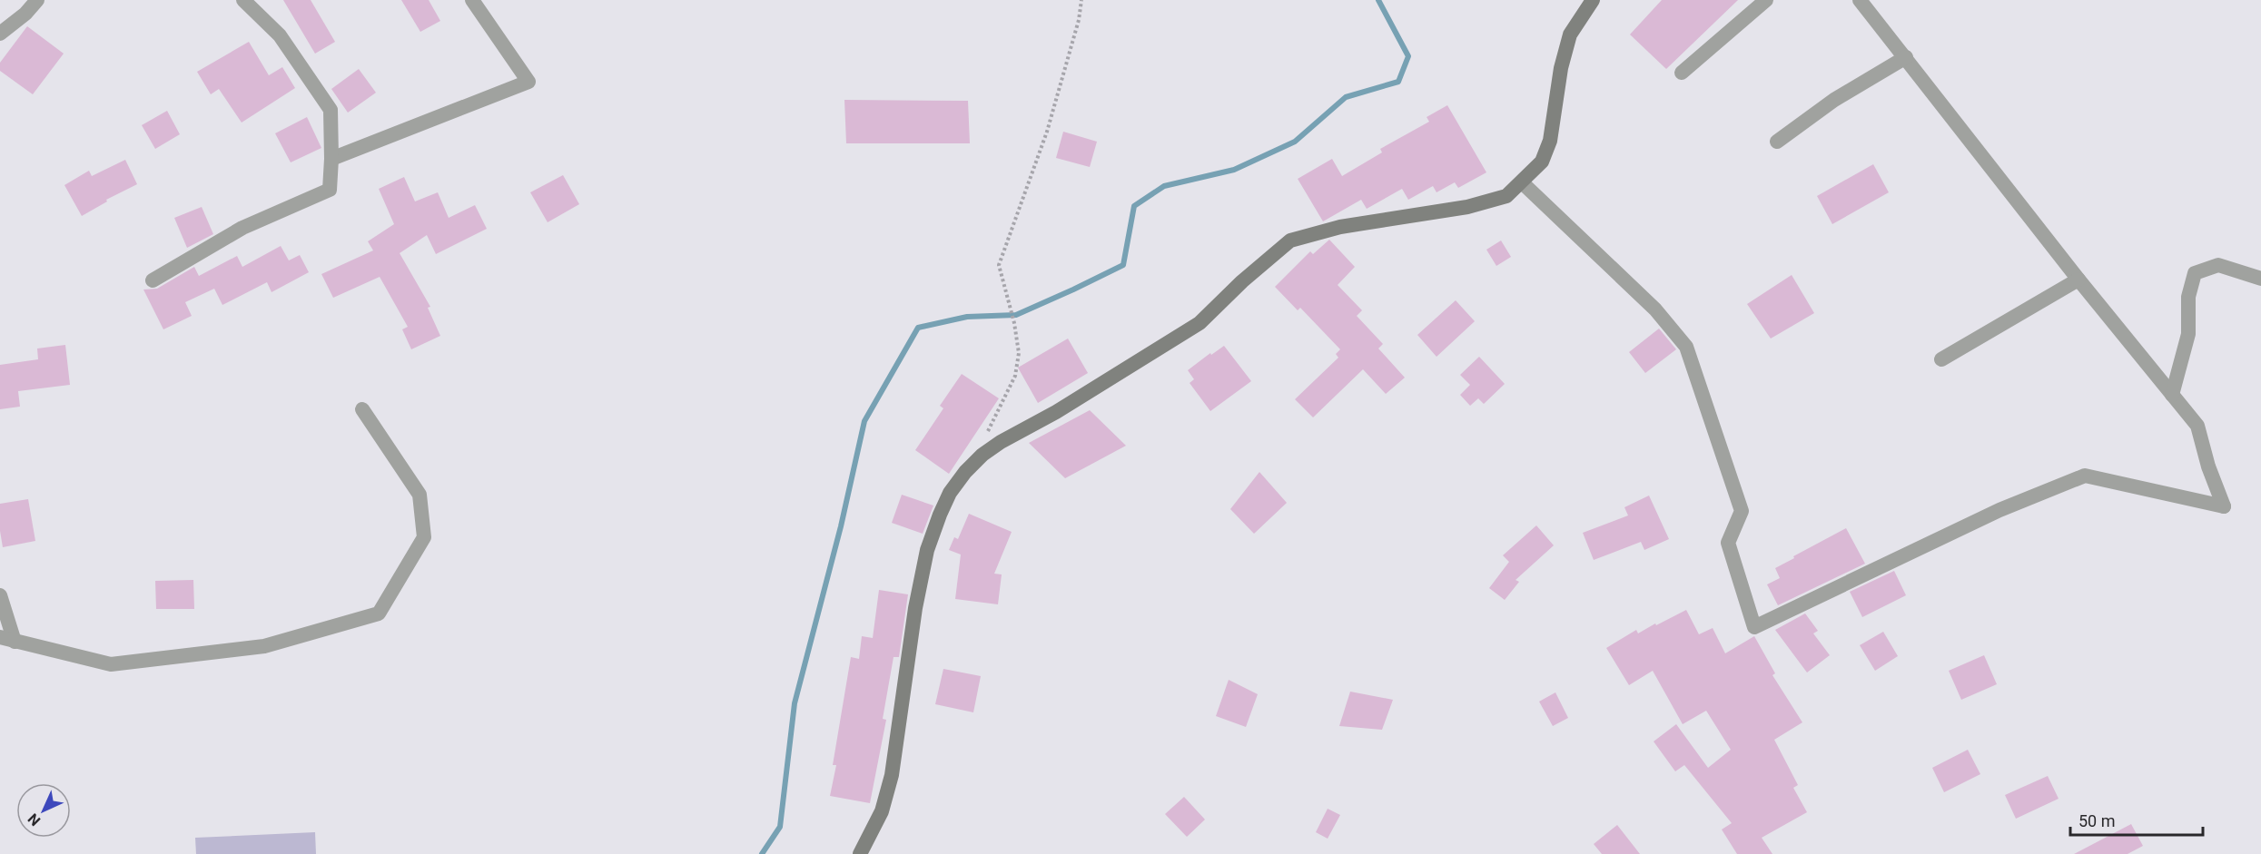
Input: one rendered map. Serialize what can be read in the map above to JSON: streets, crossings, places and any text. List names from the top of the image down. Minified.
{"scale_bar":"50 m","north":"bottom left"}
